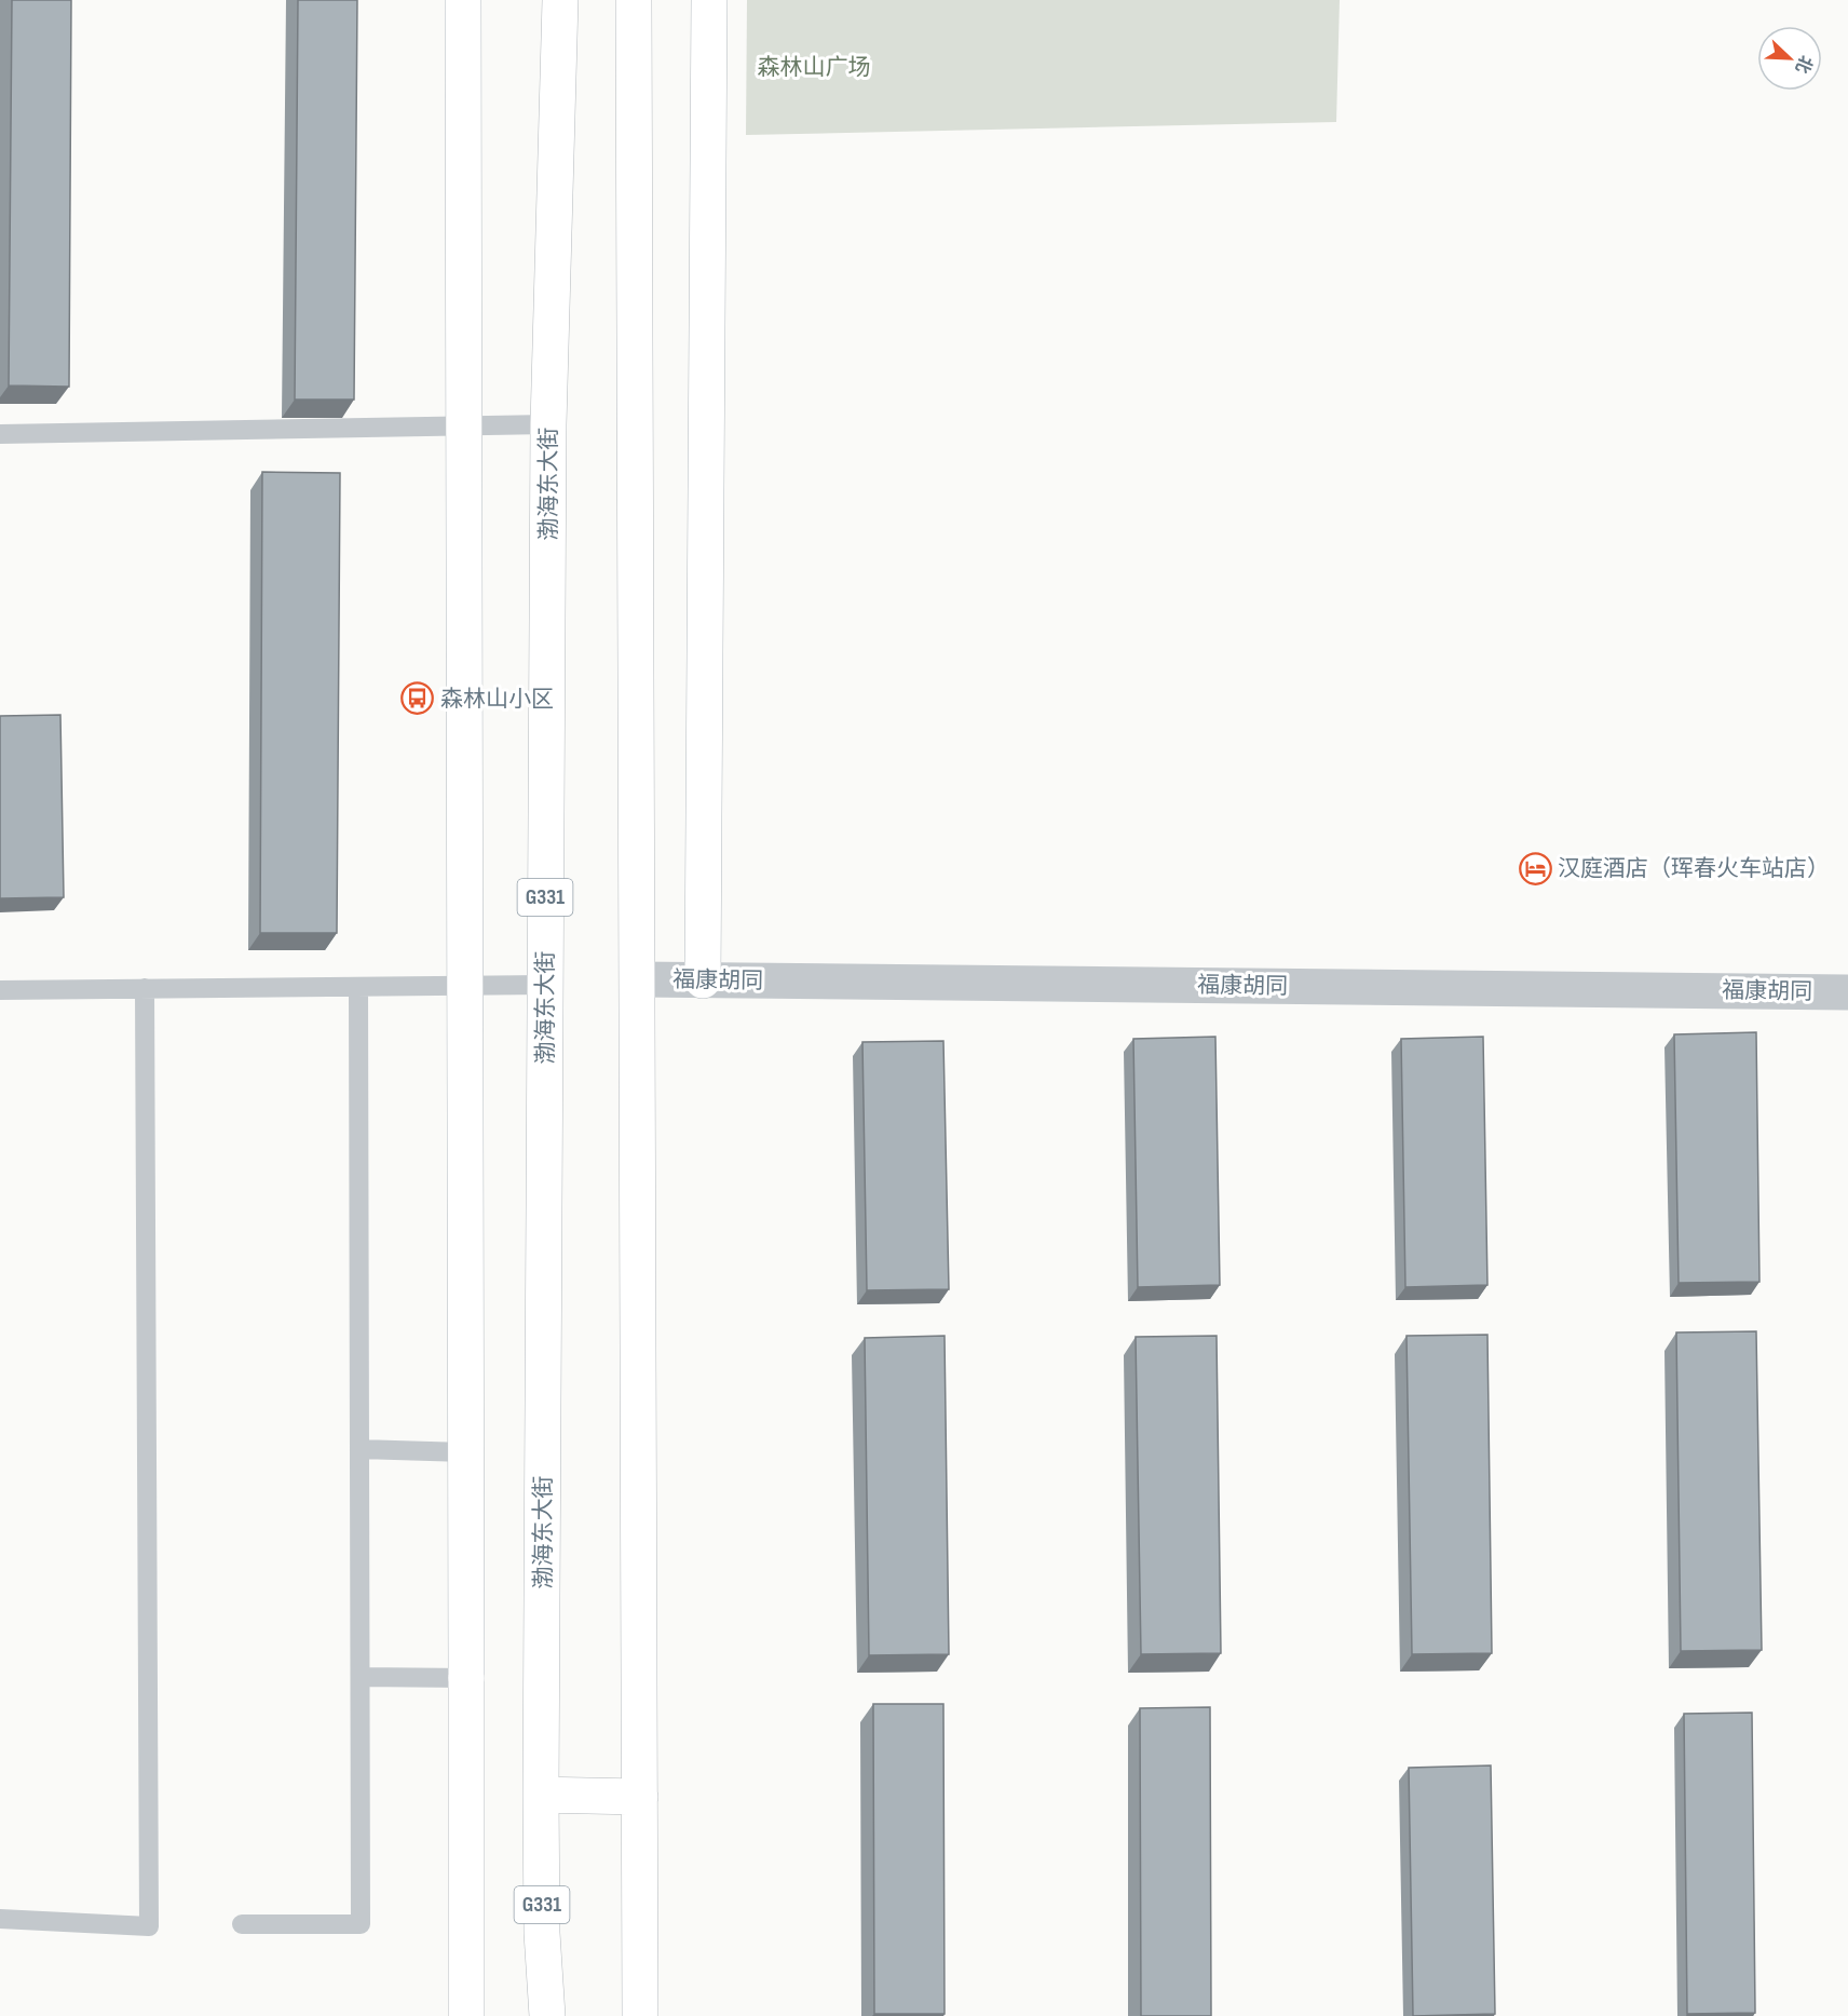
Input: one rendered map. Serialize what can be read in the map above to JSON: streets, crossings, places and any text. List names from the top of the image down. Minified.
{"streets":{"main road":["渤海东大街","G331"],"street":["福康胡同"]},"parks":["森林山广场"],"places":{"bus stop":["森林山小区"],"hotel":["汉庭酒店（珲春火车站店）"]},"north":"bottom right"}
